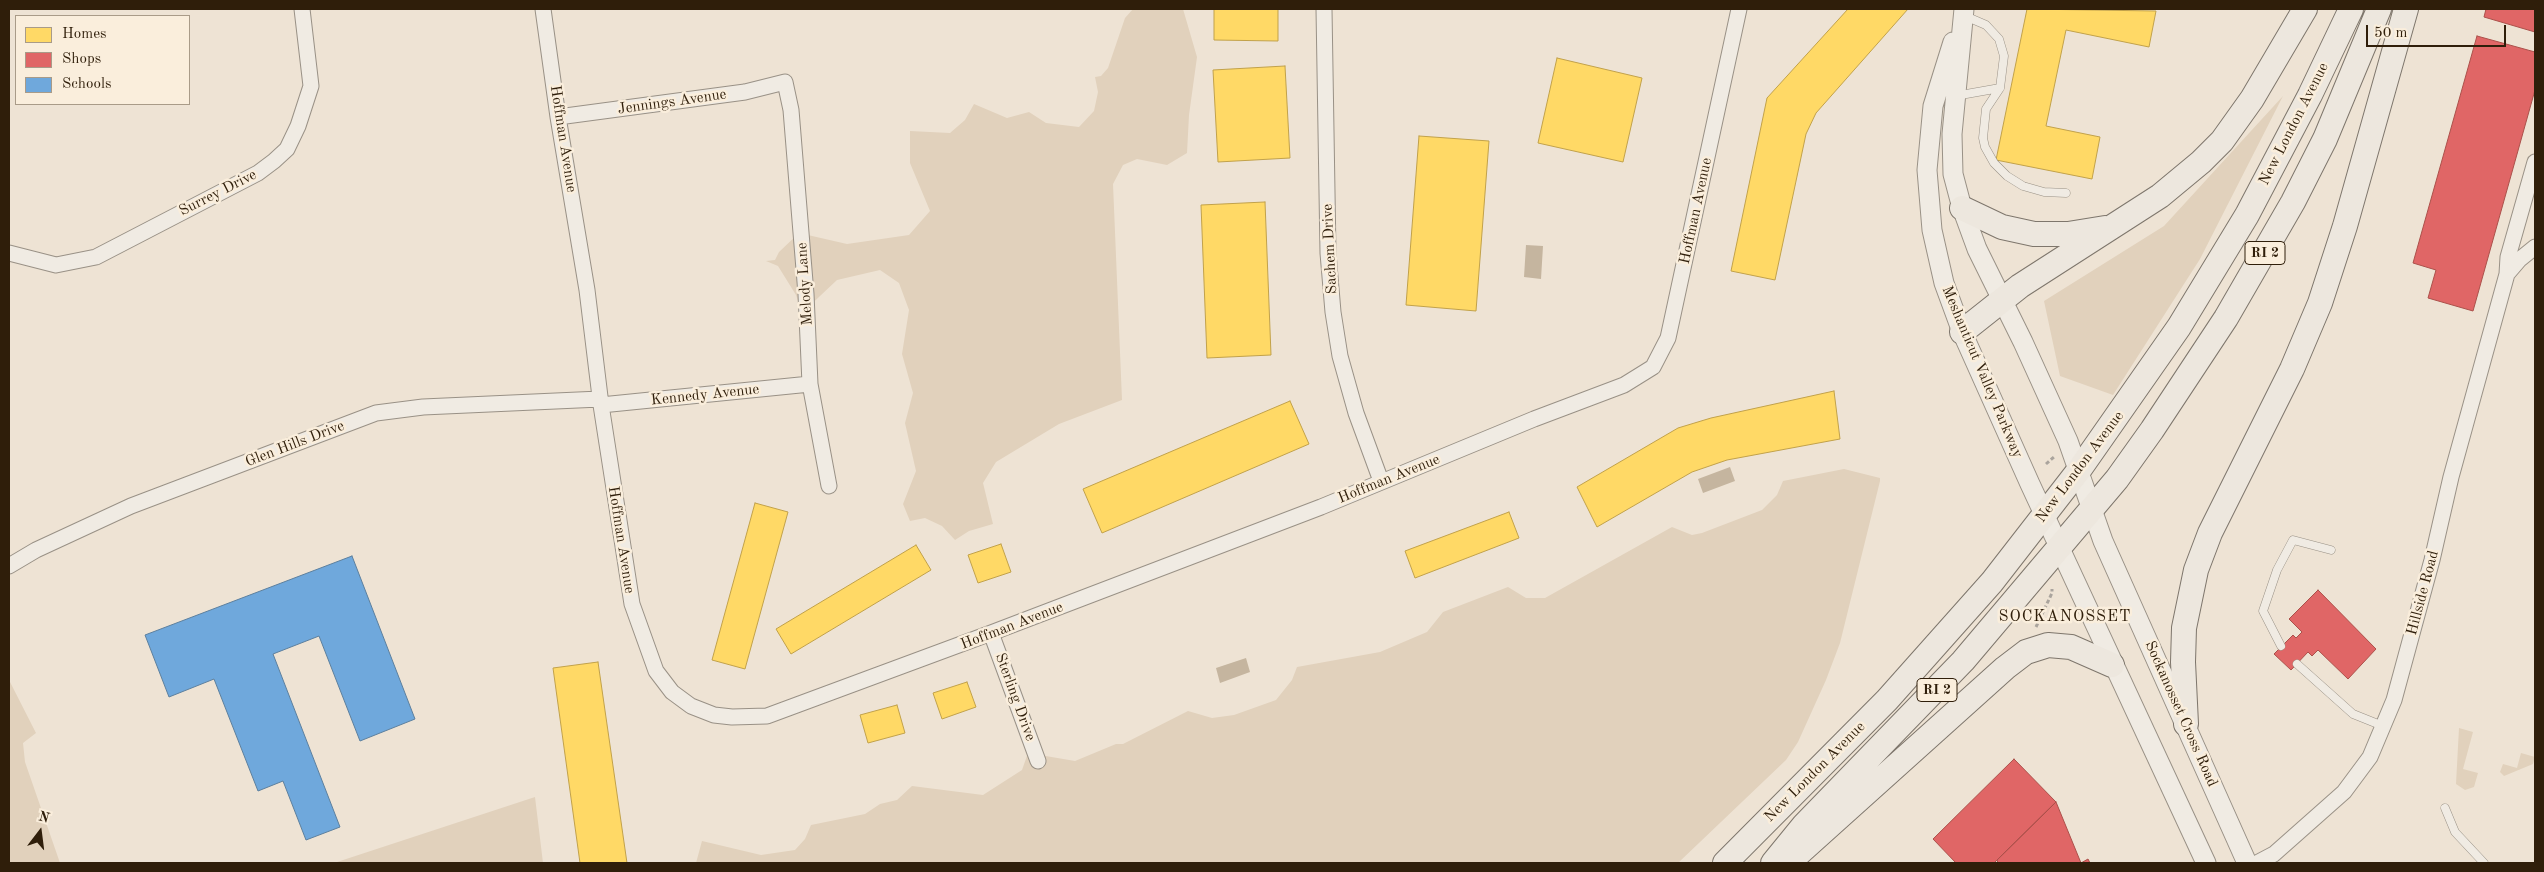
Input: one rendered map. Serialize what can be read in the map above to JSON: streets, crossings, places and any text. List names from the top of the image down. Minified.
{"streets":{"main road":["New London Avenue","RI 2"],"street":["Jennings Avenue","Hoffman Avenue","Surrey Drive","Sachem Drive","Melody Lane","Meshanticut Valley Parkway","Kennedy Avenue","Glen Hills Drive","Hillside Road","Sterling Drive","Sockanosset Cross Road"]},"crossings":[["Jennings Avenue","Hoffman Avenue"],["Jennings Avenue","Melody Lane"],["New London Avenue","Meshanticut Valley Parkway"],["New London Avenue","Sockanosset Cross Road"],["Hoffman Avenue","Sachem Drive"],["Hoffman Avenue","Kennedy Avenue"],["Hoffman Avenue","Glen Hills Drive"],["Hoffman Avenue","Sterling Drive"],["Melody Lane","Kennedy Avenue"],["Kennedy Avenue","Glen Hills Drive"]],"districts":["SOCKANOSSET"],"legend":["Homes","Shops","Schools"],"scale_bar":"50 m","north":"top"}
